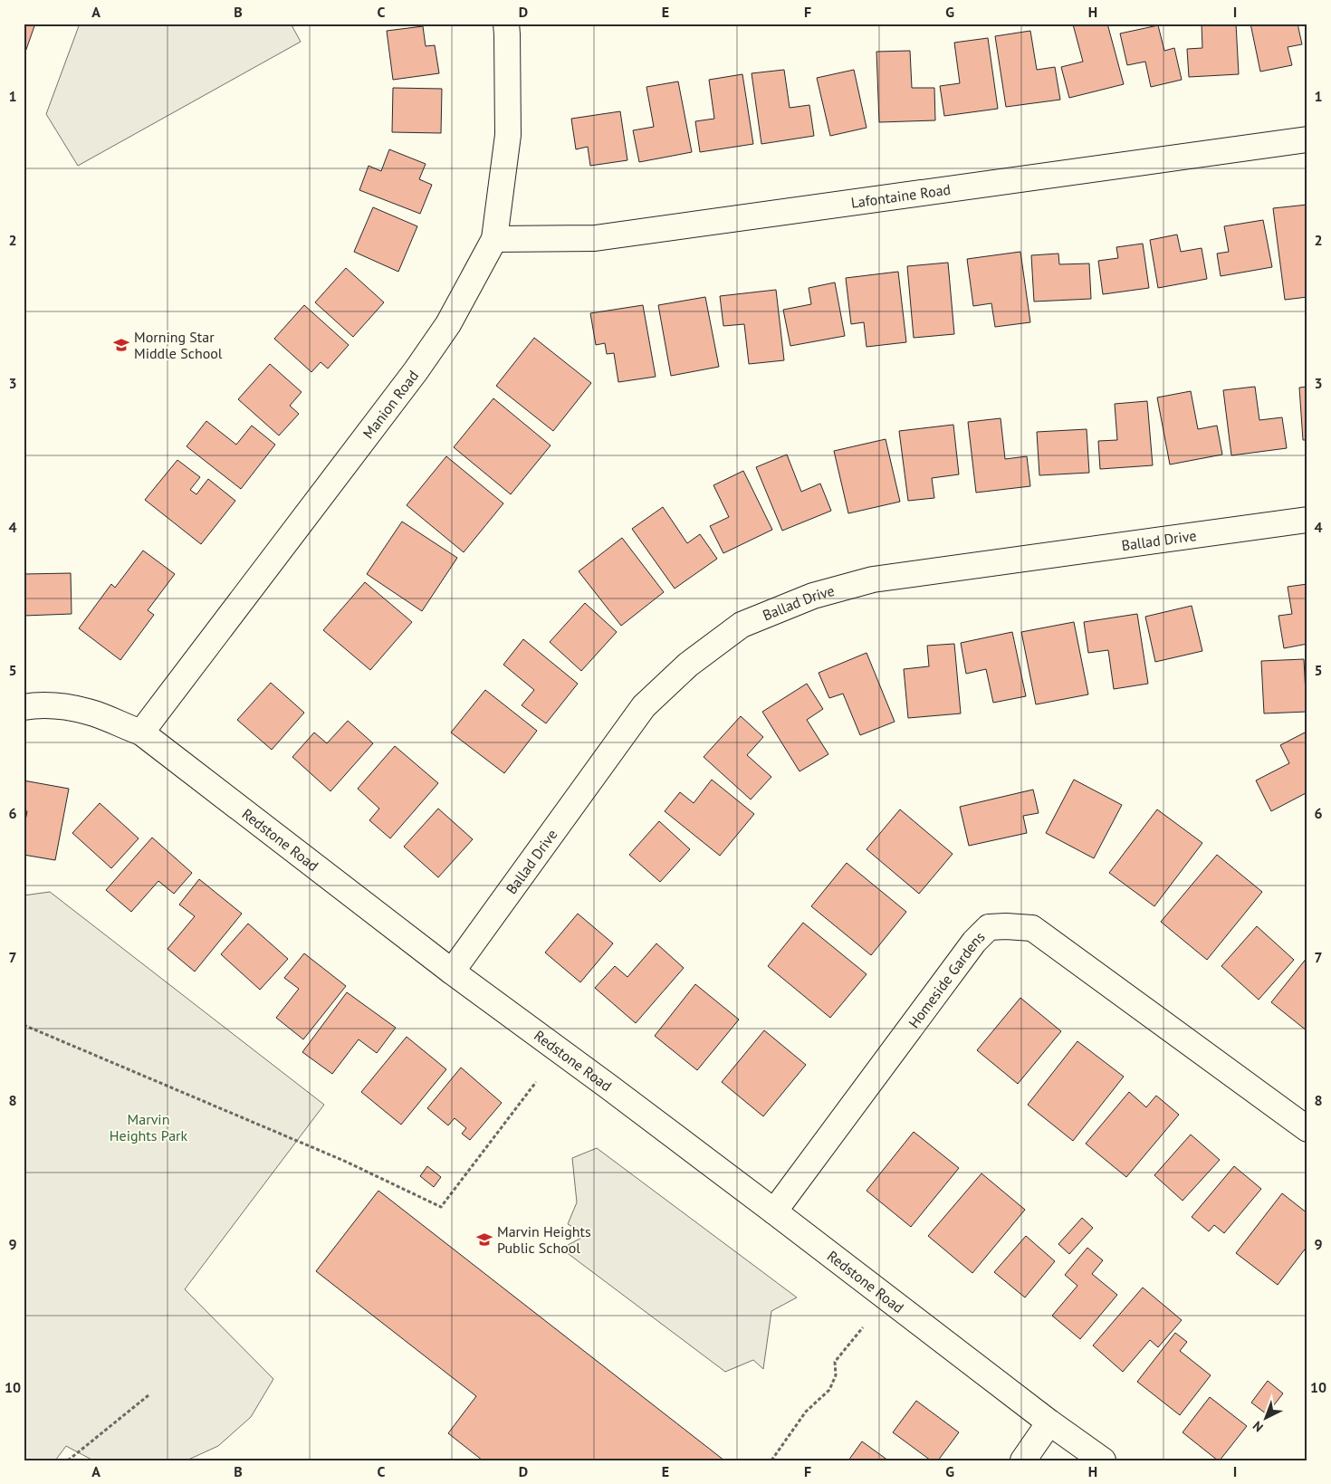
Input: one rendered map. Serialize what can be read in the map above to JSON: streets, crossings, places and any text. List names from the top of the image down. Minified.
{"streets":{"street":["Lafontaine Road","Manion Road","Ballad Drive","Redstone Road","Homeside Gardens"]},"crossings":[["Lafontaine Road","Manion Road"],["Manion Road","Redstone Road"],["Ballad Drive","Redstone Road"],["Redstone Road","Homeside Gardens"]],"parks":["Marvin Heights Park"],"places":{"school or university":["Morning Star Middle School","Marvin Heights Public School"]},"north":"bottom left","grid":{"columns":["A","B","C","D","E","F","G","H","I"],"rows":["1","2","3","4","5","6","7","8","9","10"]}}
